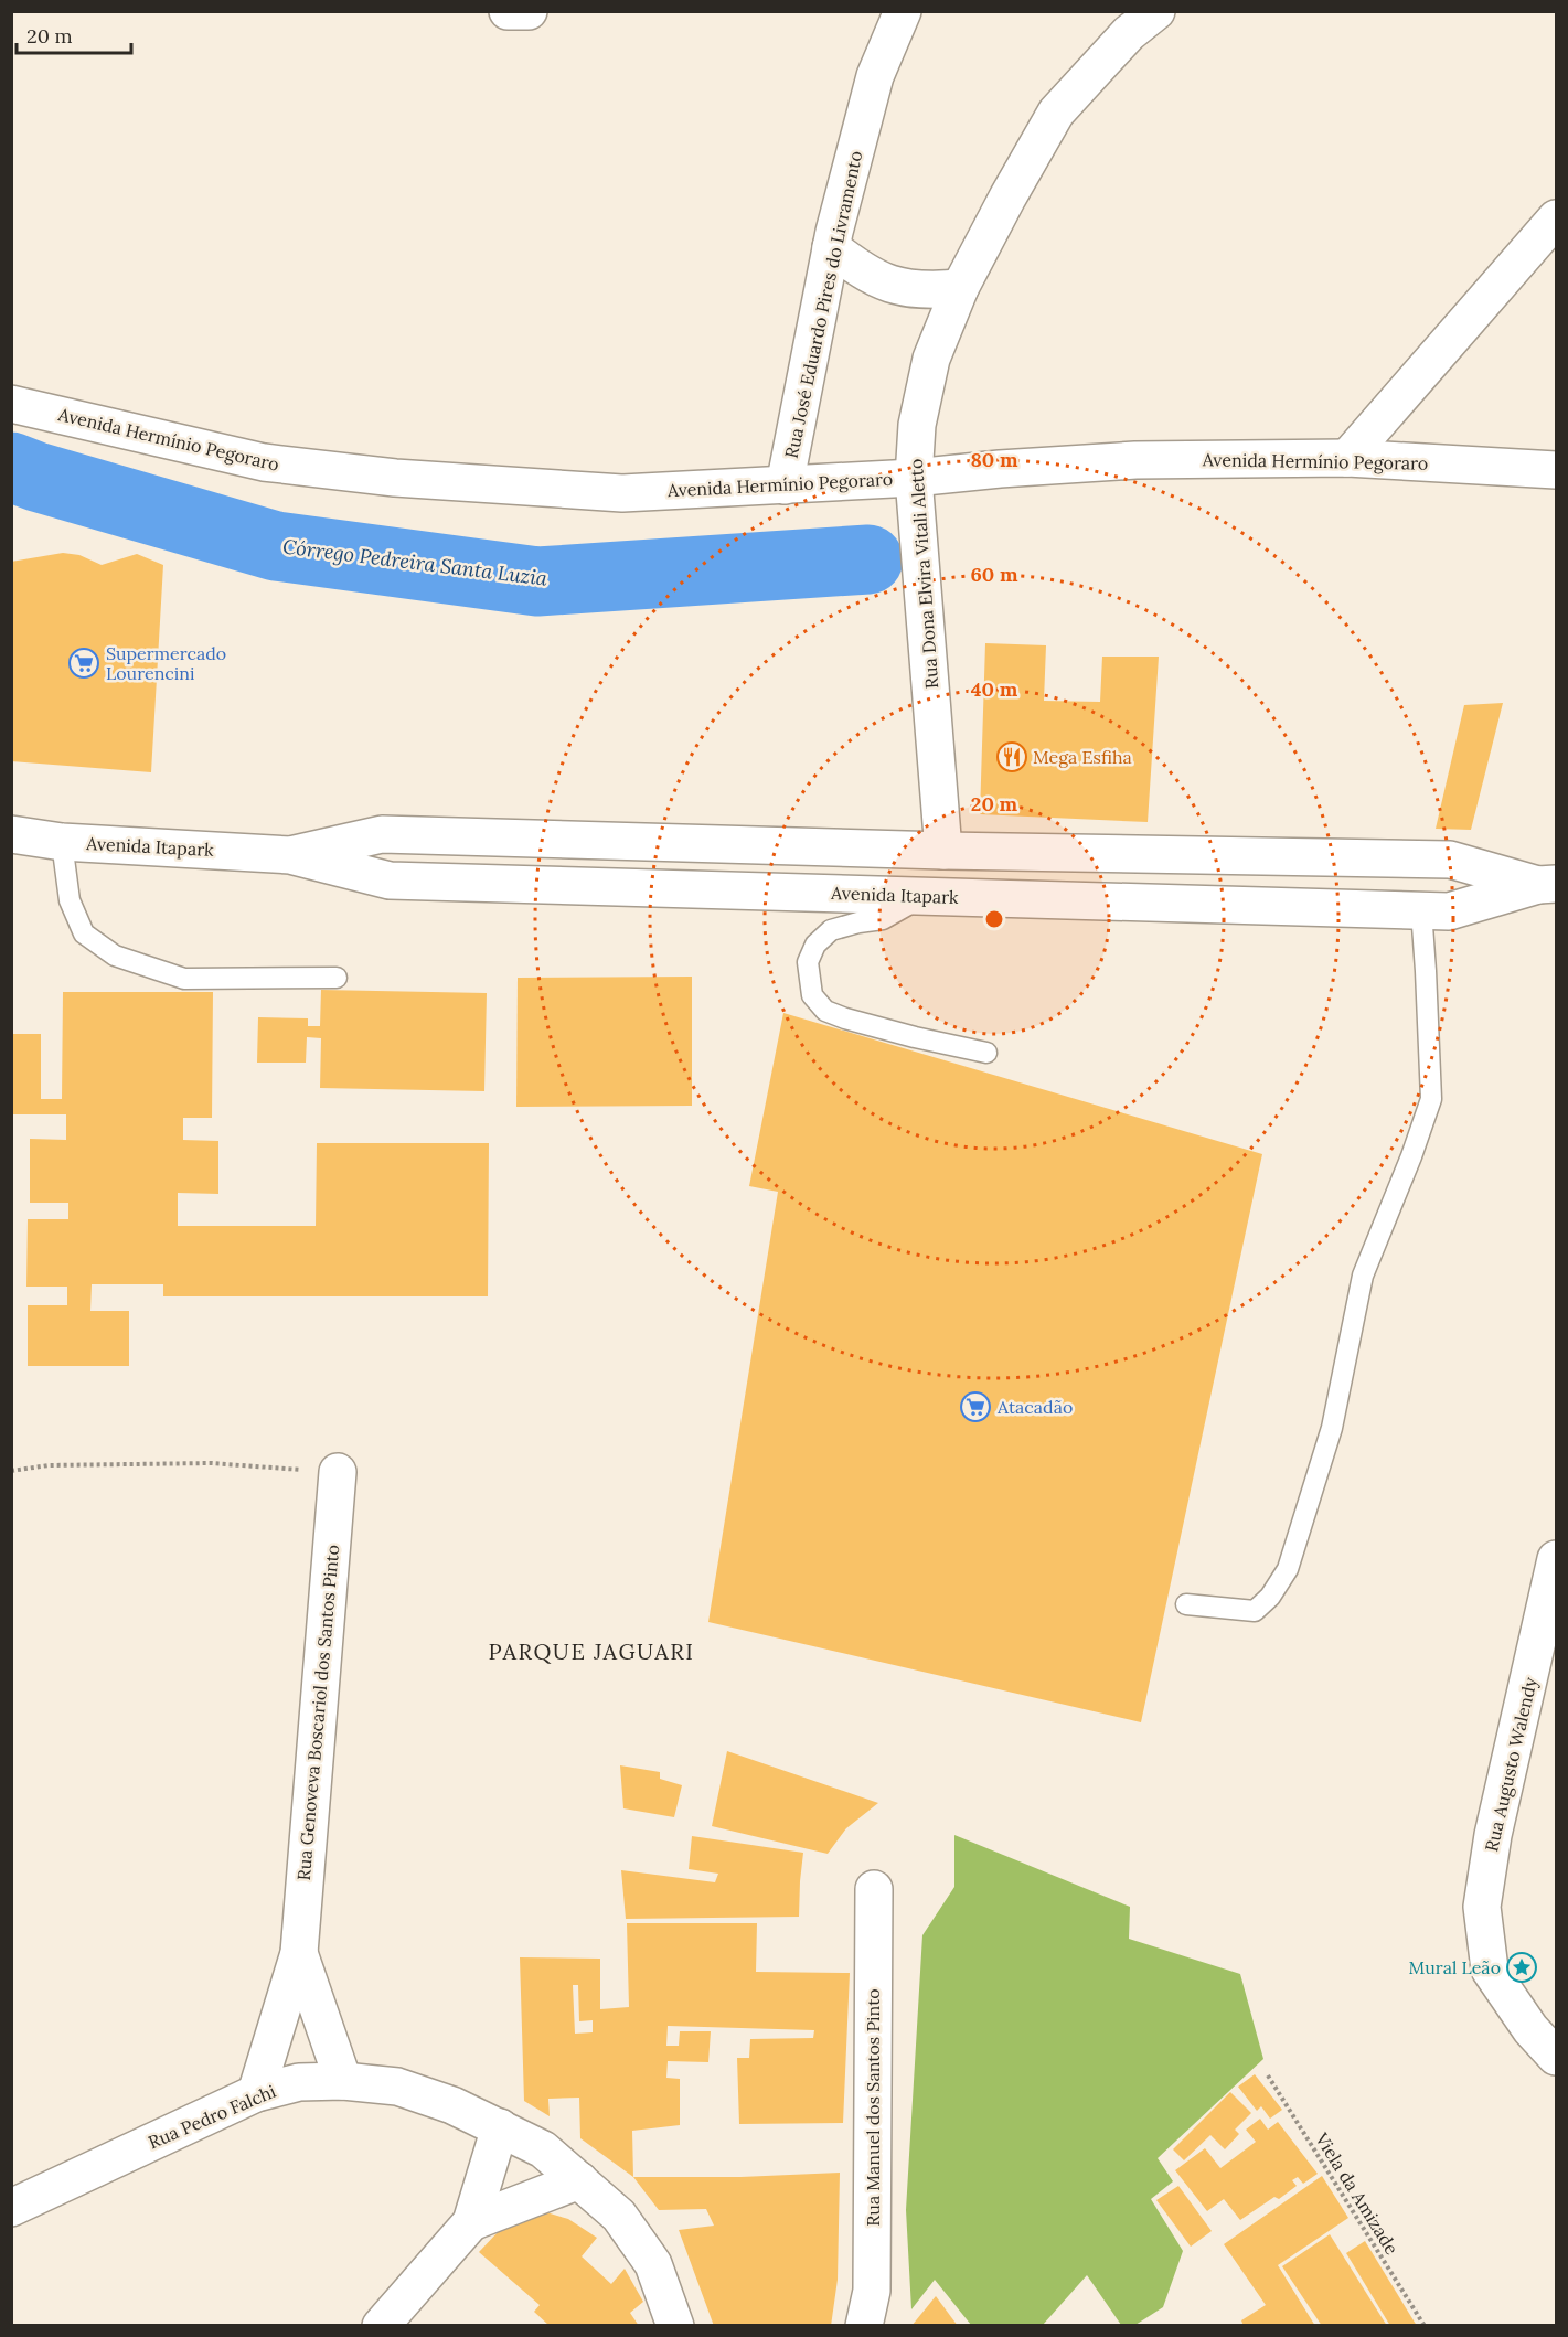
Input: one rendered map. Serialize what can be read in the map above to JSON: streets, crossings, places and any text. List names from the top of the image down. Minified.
{"streets":{"street":["Rua José Eduardo Pires do Livramento","Avenida Hermínio Pegoraro","Rua Dona Elvira Vitali Aletto","Avenida Itapark","Rua Genoveva Boscariol dos Santos Pinto","Rua Augusto Walendy","Rua Manuel dos Santos Pinto","Rua Pedro Falchi"],"path":["Viela da Amizade"]},"crossings":[["Rua José Eduardo Pires do Livramento","Avenida Hermínio Pegoraro"],["Avenida Hermínio Pegoraro","Rua Dona Elvira Vitali Aletto"],["Rua Dona Elvira Vitali Aletto","Avenida Itapark"],["Rua Genoveva Boscariol dos Santos Pinto","Rua Pedro Falchi"]],"districts":["PARQUE JAGUARI"],"water":["Córrego Pedreira Santa Luzia"],"places":{"supermarket":["Supermercado Lourencini","Atacadão"],"restaurant":["Mega Esfiha"],"place":["Mural Leão"]},"scale_bar":"20 m","rings":["80 m","60 m","40 m","20 m"]}
